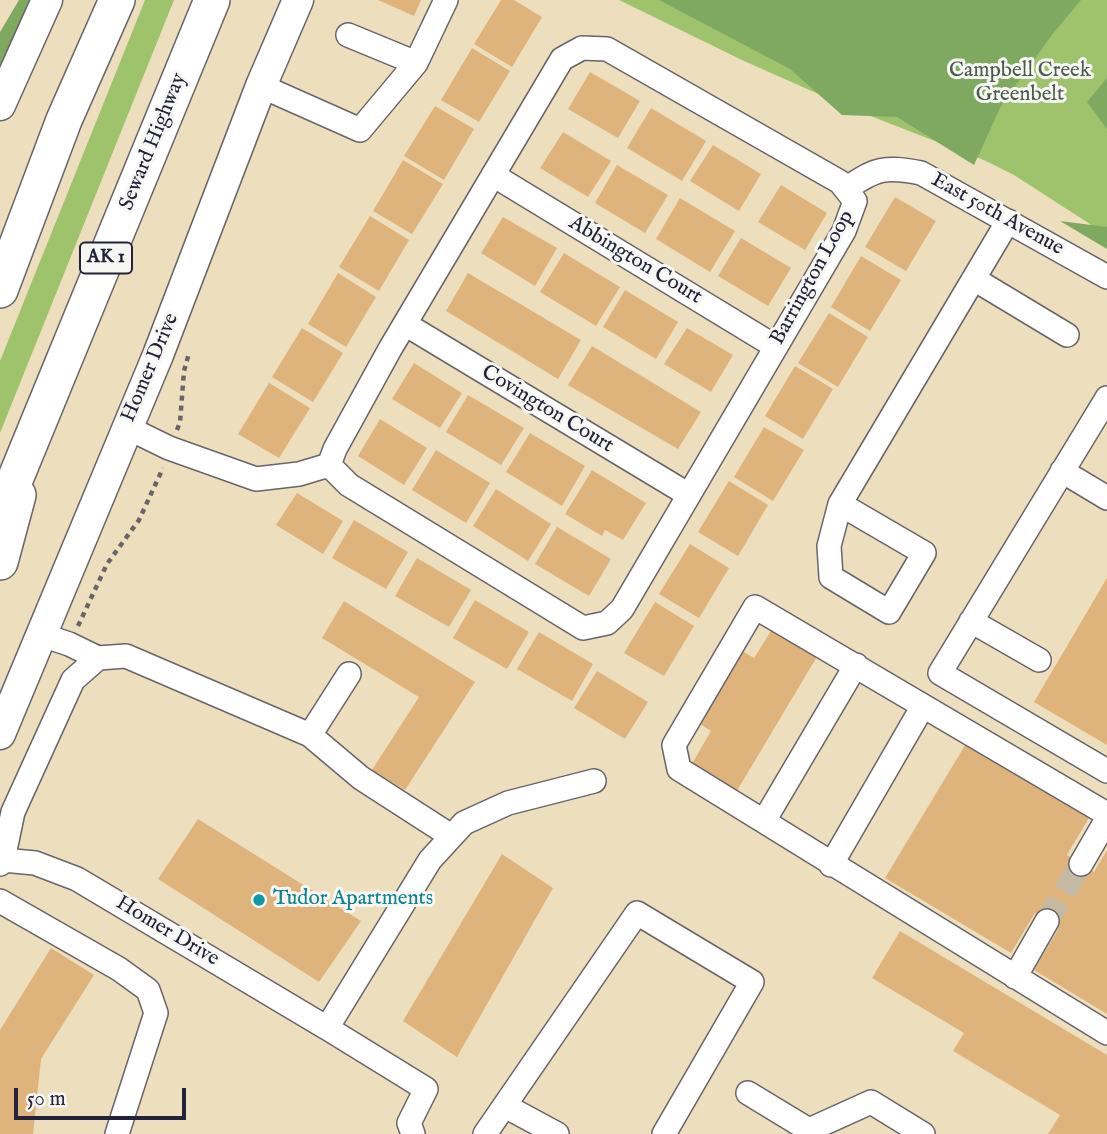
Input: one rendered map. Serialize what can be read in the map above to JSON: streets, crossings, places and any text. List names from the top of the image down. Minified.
{"streets":{"highway":["Seward Highway","AK 1"],"main road":["Homer Drive"],"street":["East 50th Avenue","Abbington Court","Barrington Loop","Covington Court"]},"crossings":[["East 50th Avenue","Barrington Loop"],["Abbington Court","Barrington Loop"],["Barrington Loop","Covington Court"]],"parks":["Campbell Creek Greenbelt"],"places":["Tudor Apartments"],"scale_bar":"50 m"}
